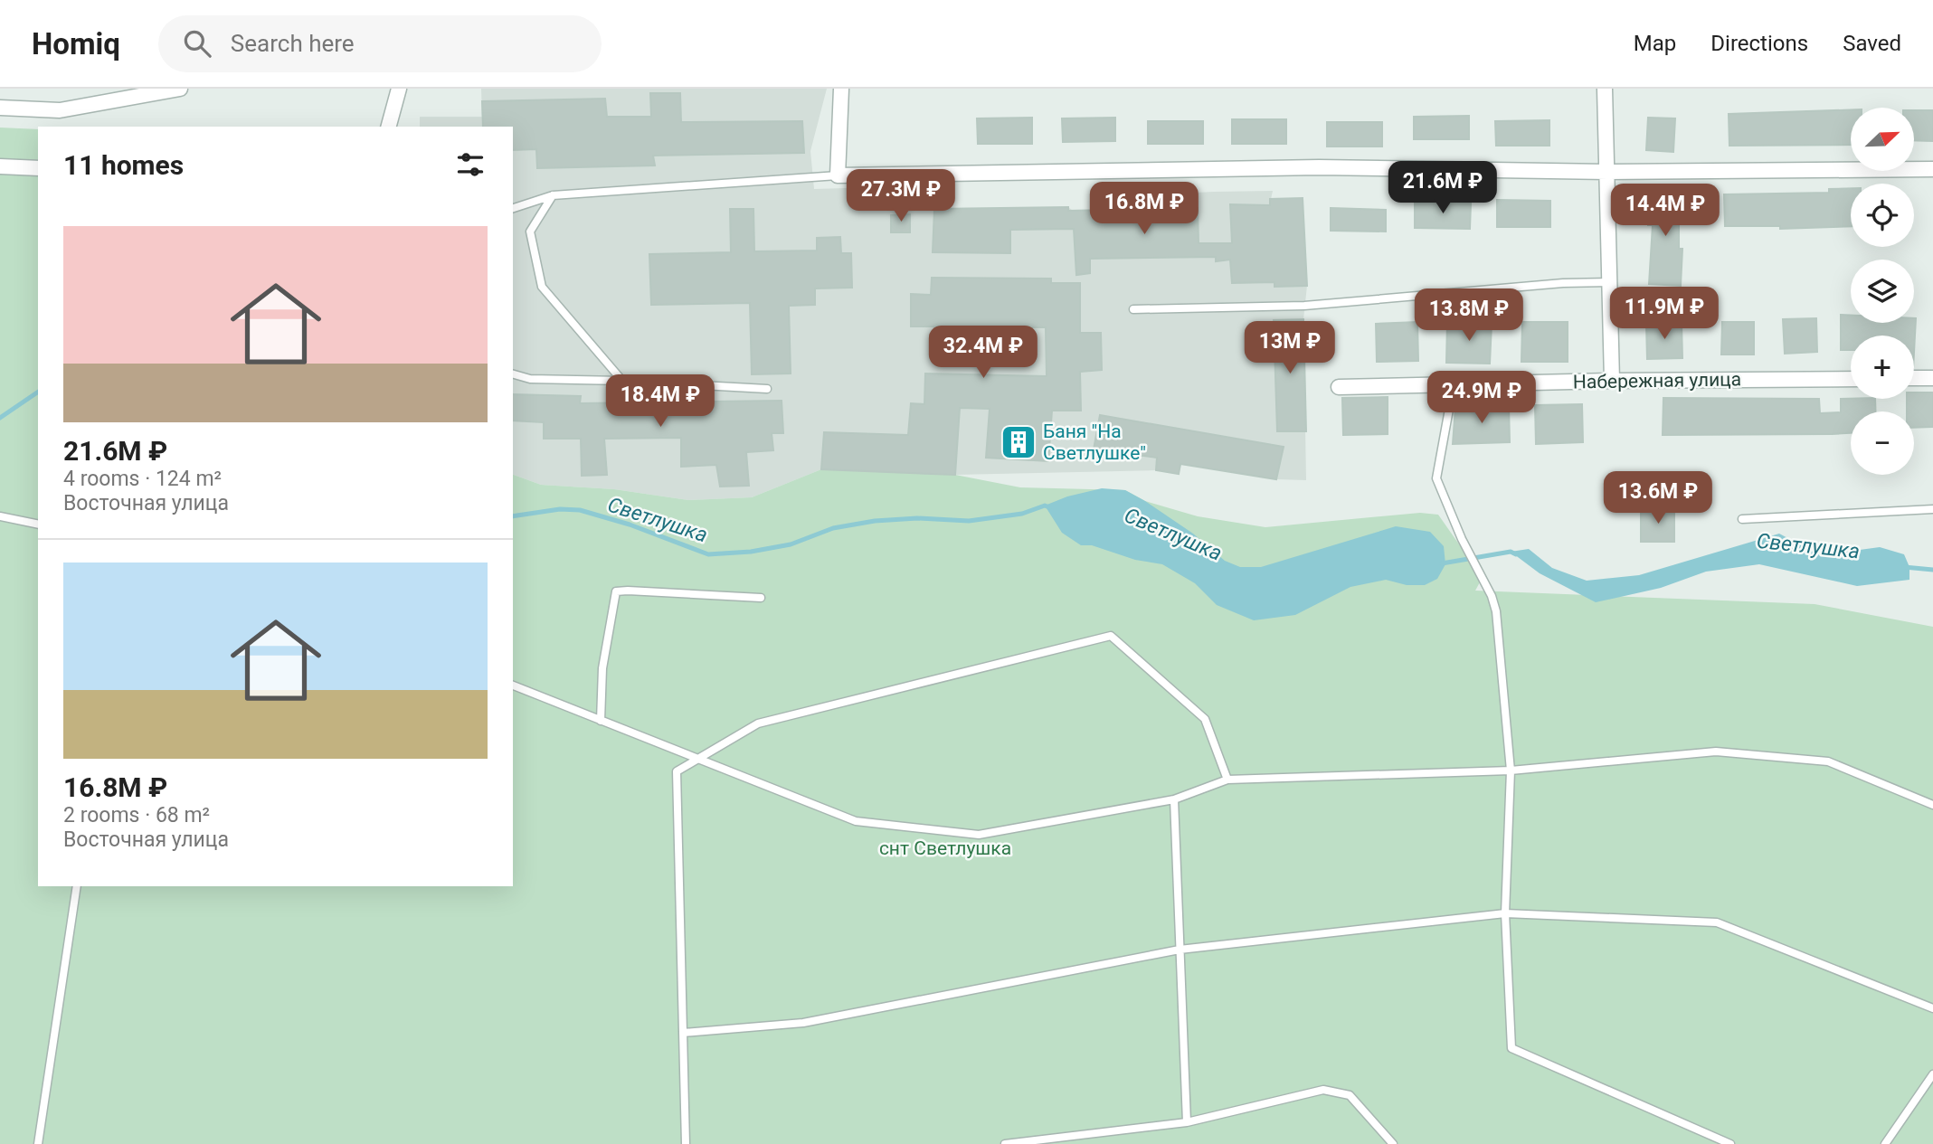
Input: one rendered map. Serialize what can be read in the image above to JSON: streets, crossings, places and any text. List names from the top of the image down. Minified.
{"streets":{"street":["Набережная улица"]},"water":["Светлушка"],"parks":["снт Светлушка"],"places":{"building":["Баня \"На Светлушке\""]},"north":"top right","page":{"header":"Homiq","search":"Search here","nav":["Map","Directions","Saved"],"map_buttons":["+","−"],"heading":"11 homes","price":["21.6M ₽","27.3M ₽","16.8M ₽","14.4M ₽","11.9M ₽","13.8M ₽","13M ₽","32.4M ₽","24.9M ₽","18.4M ₽","13.6M ₽"],"list":[{"name":"21.6M ₽","note":"4 rooms · 124 m² · Восточная улица"},{"name":"16.8M ₽","note":"2 rooms · 68 m² · Восточная улица"}]}}
